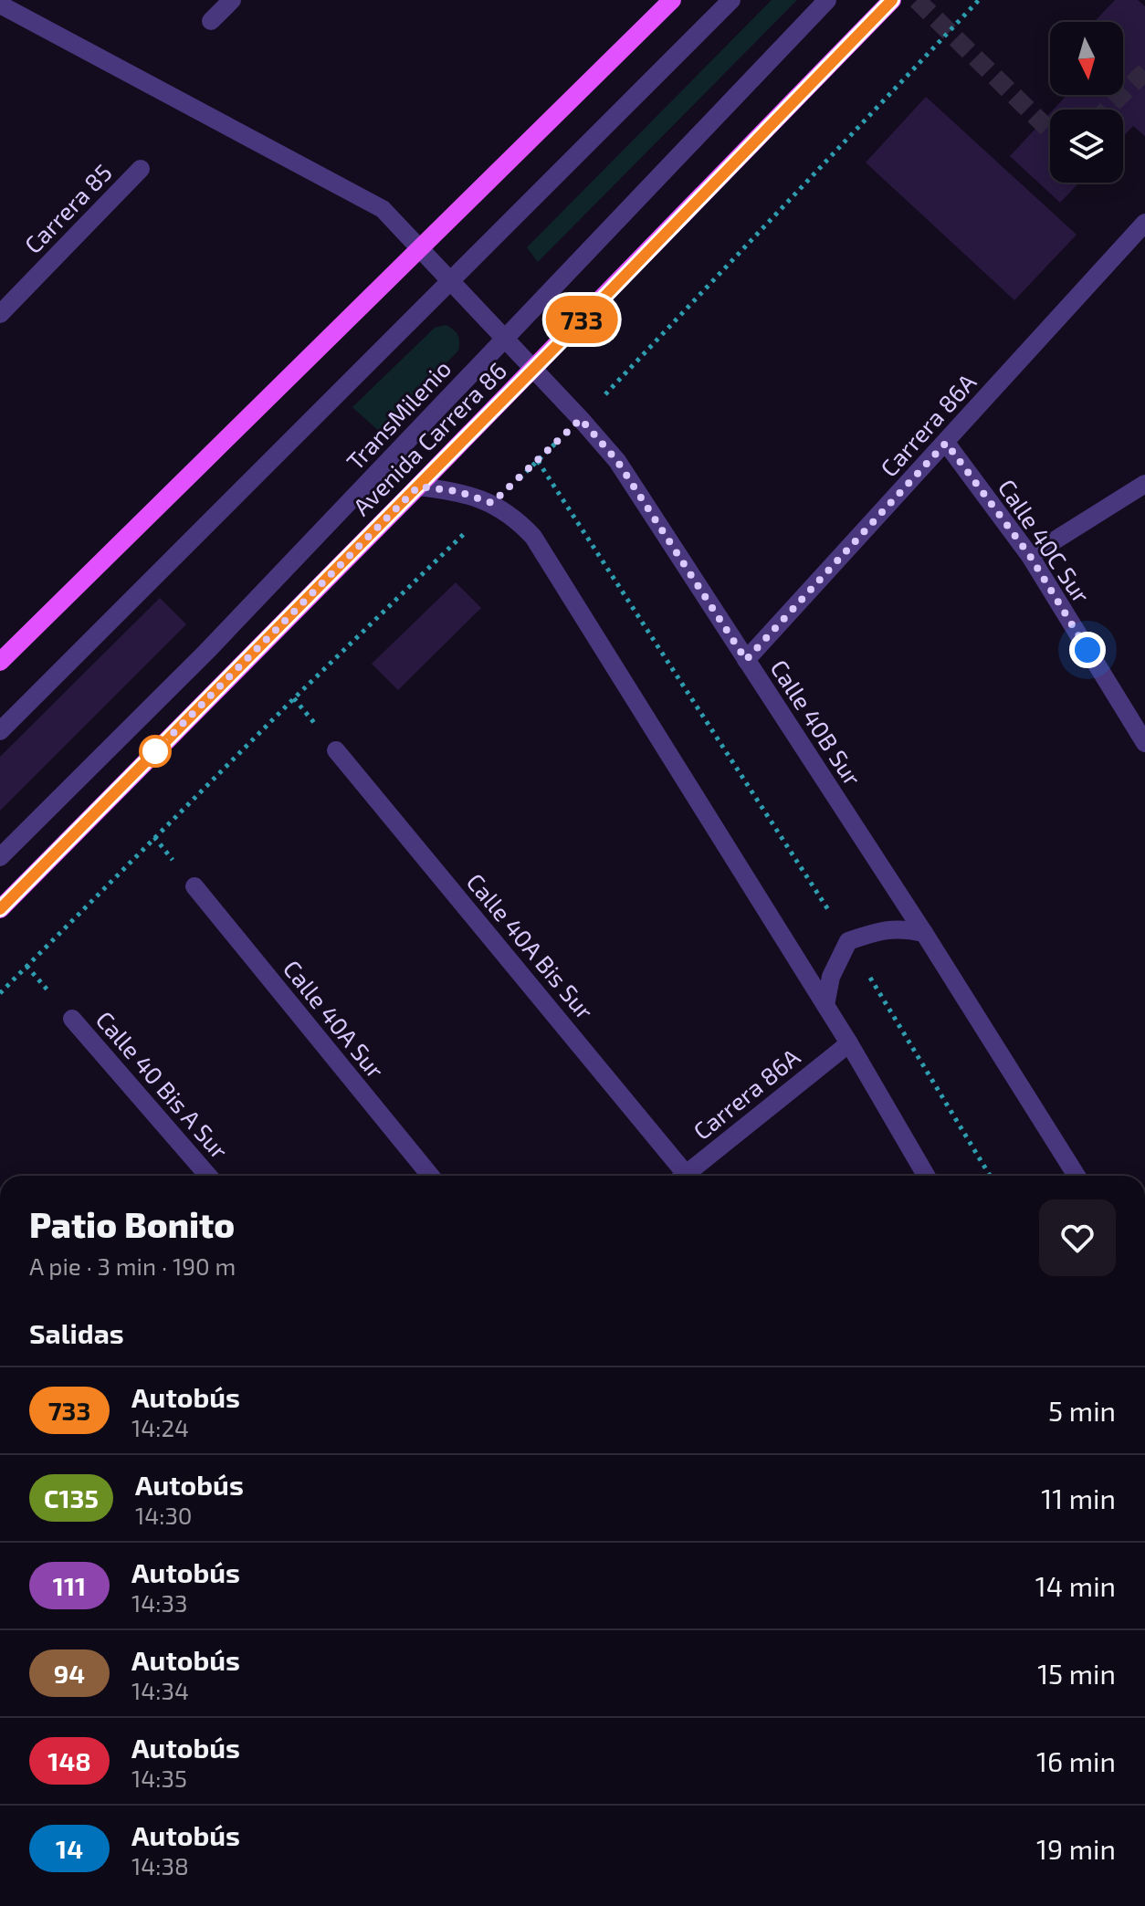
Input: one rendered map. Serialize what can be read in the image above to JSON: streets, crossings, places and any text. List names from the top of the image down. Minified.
{"streets":{"main road":["Avenida Carrera 86"],"street":["Carrera 85","TransMilenio","Carrera 86A","Calle 40C Sur","Calle 40B Sur","Calle 40A Bis Sur","Calle 40A Sur","Calle 40 Bis A Sur"]},"crossings":[["TransMilenio","Calle 40B Sur"],["Carrera 86A","Calle 40C Sur"],["Carrera 86A","Calle 40B Sur"],["Avenida Carrera 86","Calle 40B Sur"]],"lines":["bus line 733"],"north":"bottom","page":{"on_map":"733","heading":[["Patio Bonito","A pie · 3 min · 190 m"],"Salidas"],"list":[{"mark":"733","name":"Autobús","note":"14:24","value":"5 min"},{"mark":"C135","name":"Autobús","note":"14:30","value":"11 min"},{"mark":"111","name":"Autobús","note":"14:33","value":"14 min"},{"mark":"94","name":"Autobús","note":"14:34","value":"15 min"},{"mark":"148","name":"Autobús","note":"14:35","value":"16 min"},{"mark":"14","name":"Autobús","note":"14:38","value":"19 min"}]}}
